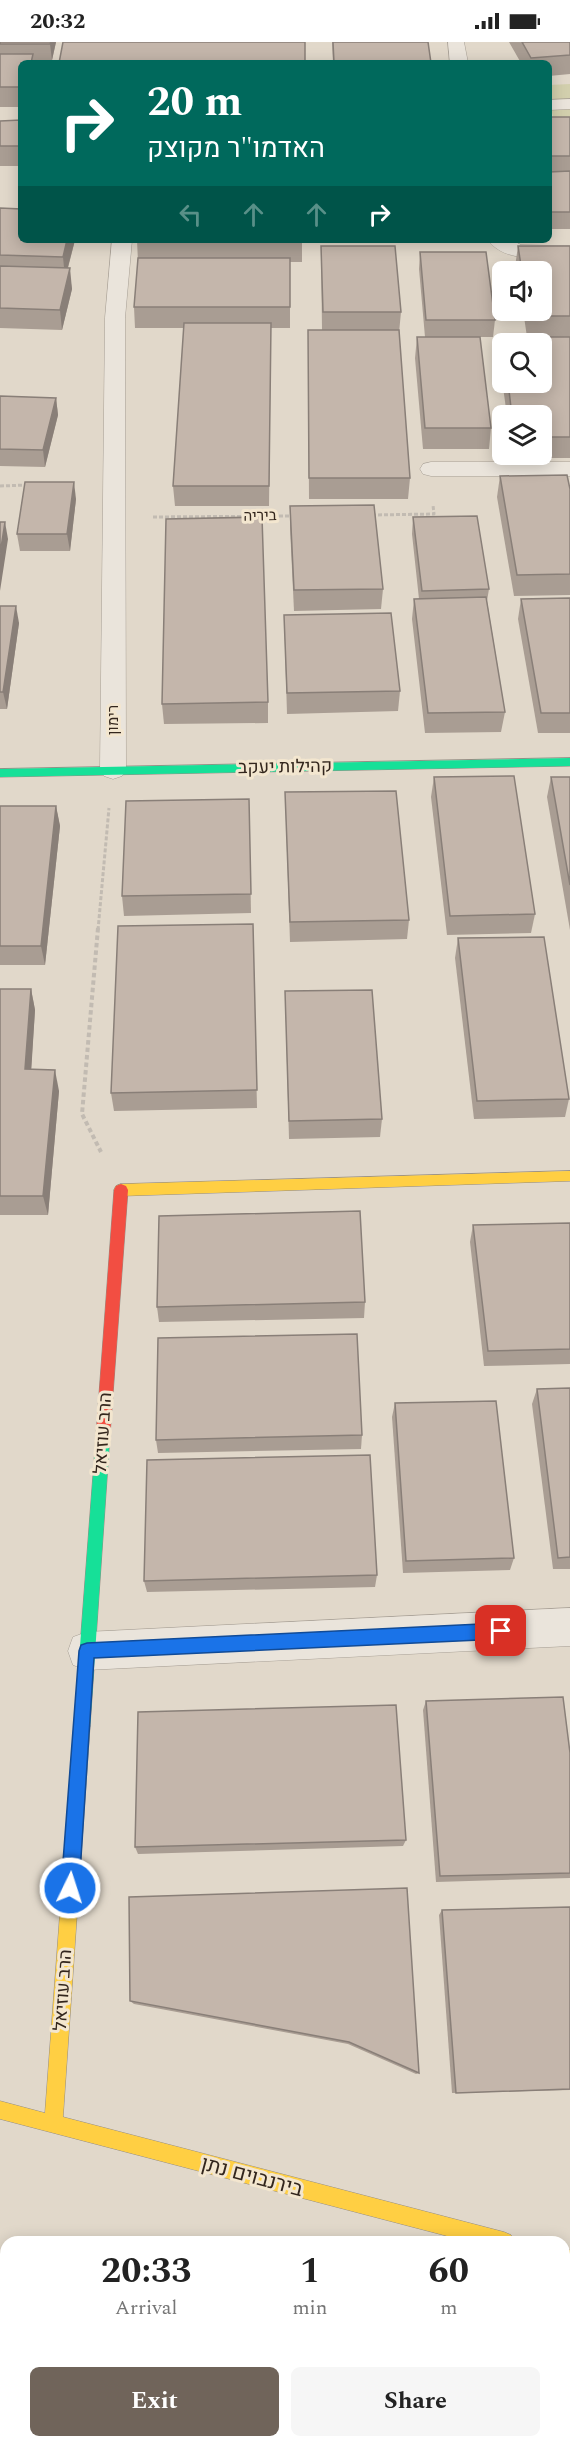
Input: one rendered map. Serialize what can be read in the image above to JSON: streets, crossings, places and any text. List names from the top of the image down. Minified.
{"streets":{"street":["רימון","קהילות יעקב","הרב עוזיאל","בירנבוים נתן"],"path":["ביריה"]},"crossings":[["ביריה","רימון"],["רימון","קהילות יעקב"],["הרב עוזיאל","בירנבוים נתן"]],"page":{"status":"20:32","turn":["20 m","האדמו\"ר מקוצק"],"eta":["20:33","Arrival","1","min","60","m"],"buttons":["Exit","Share"]}}
